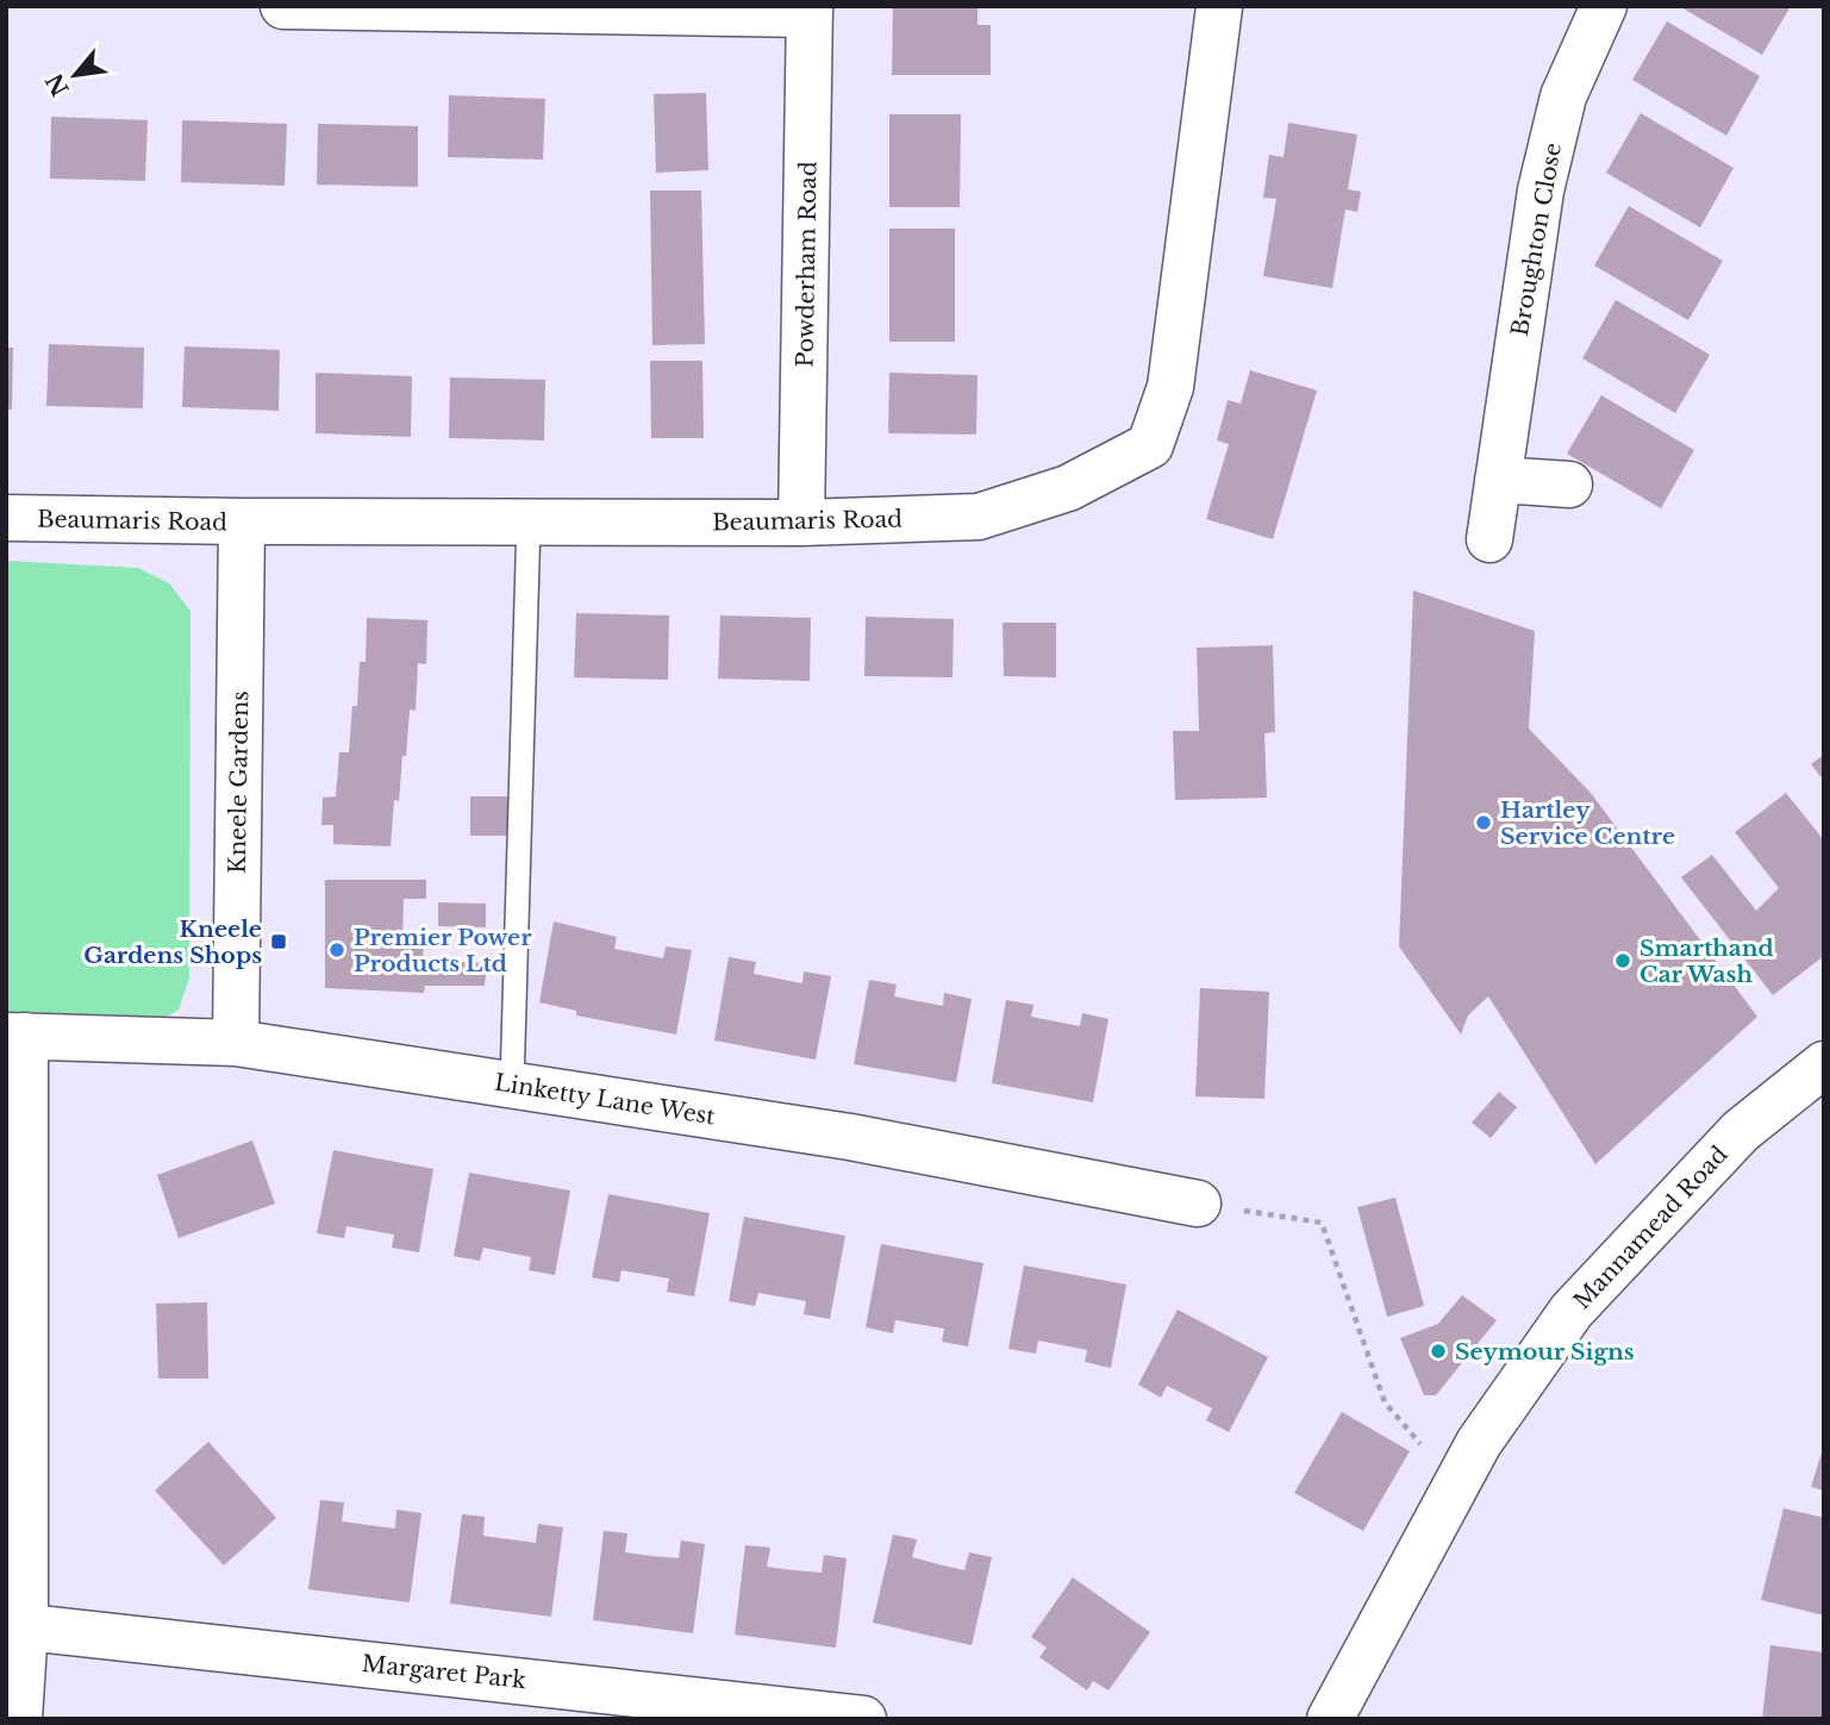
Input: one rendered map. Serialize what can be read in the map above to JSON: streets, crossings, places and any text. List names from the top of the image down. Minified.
{"streets":{"street":["Broughton Close","Powderham Road","Beaumaris Road","Kneele Gardens","Linketty Lane West","Mannamead Road","Margaret Park"]},"crossings":[["Powderham Road","Beaumaris Road"],["Beaumaris Road","Kneele Gardens"],["Kneele Gardens","Linketty Lane West"]],"places":{"other":["Hartley Service Centre","Premier Power Products Ltd","Smarthand Car Wash","Seymour Signs"],"transit":["Kneele Gardens Shops"]},"north":"bottom left"}
